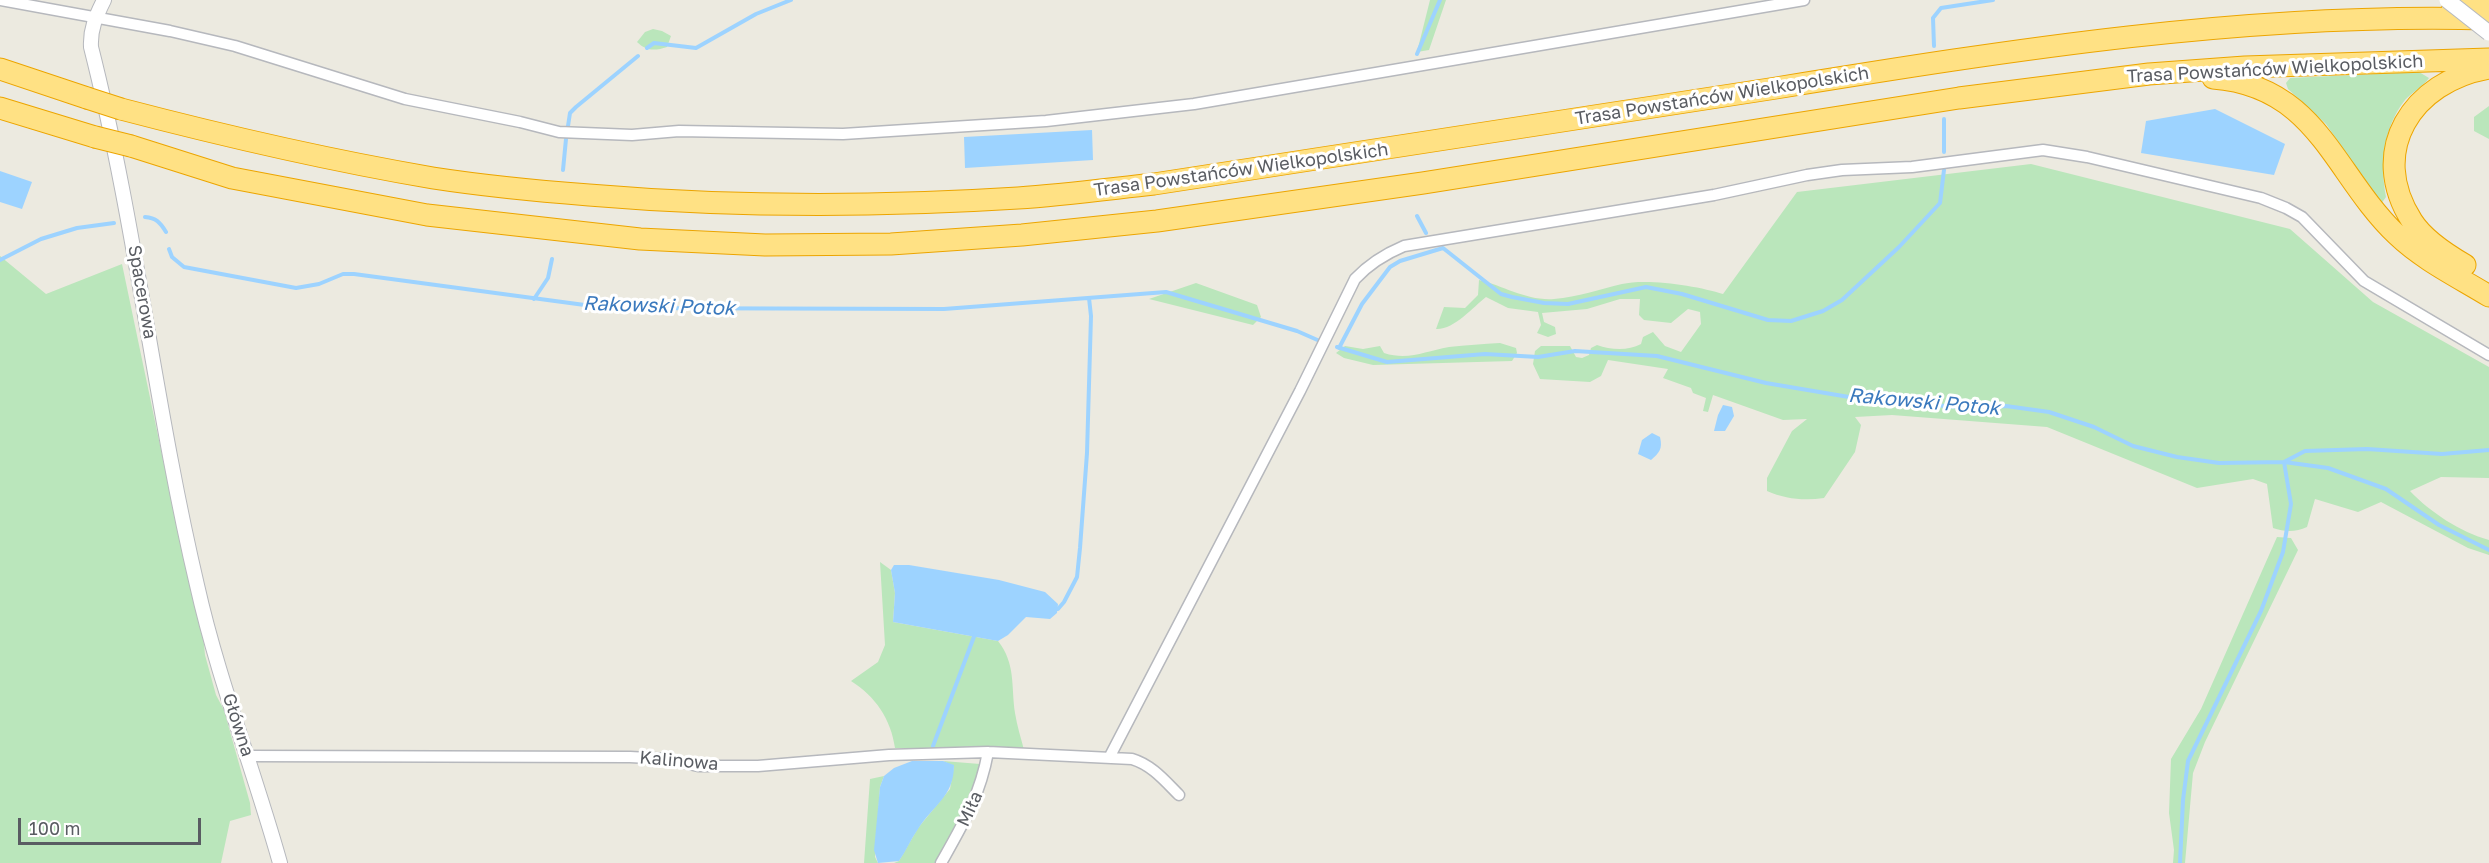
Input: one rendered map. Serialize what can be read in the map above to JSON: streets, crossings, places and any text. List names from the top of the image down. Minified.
{"streets":{"highway":["Trasa Powstańców Wielkopolskich"],"street":["Spacerowa","Główna","Kalinowa","Miła"]},"crossings":[["Spacerowa","Główna"],["Główna","Kalinowa"],["Kalinowa","Miła"]],"water":["Rakowski Potok"],"scale_bar":"100 m"}
